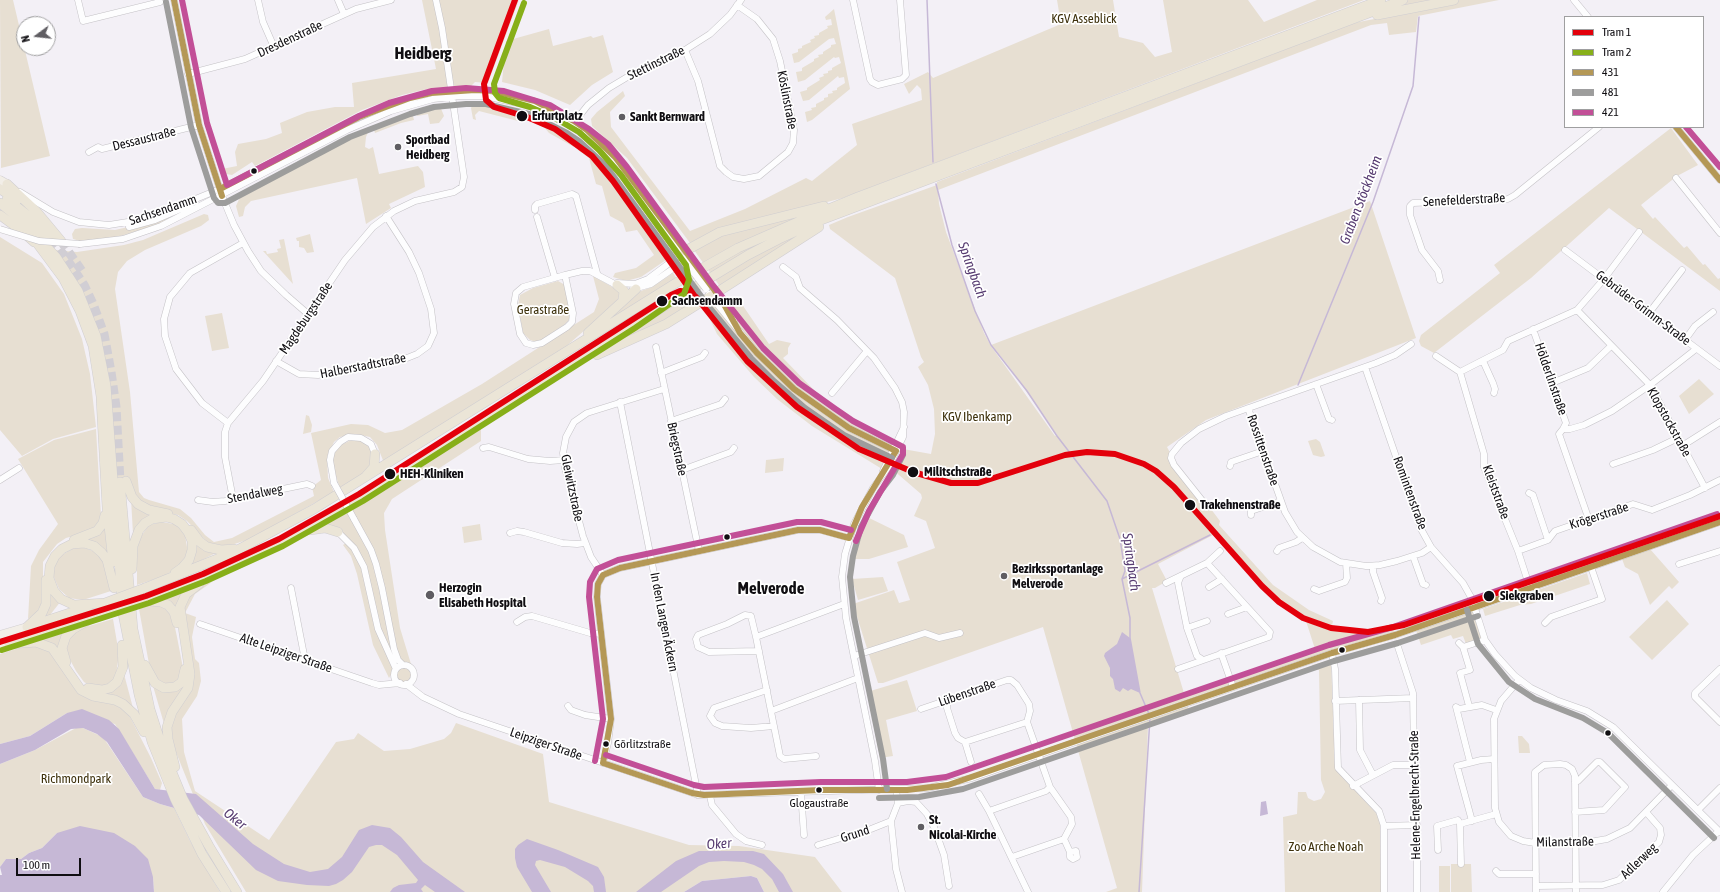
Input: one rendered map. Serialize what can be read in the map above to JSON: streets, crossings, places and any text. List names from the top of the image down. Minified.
{"streets":{"street":["Dresdenstraße","Stettinstraße","Köslinstraße","Dessaustraße","Senefelderstraße","Sachsendamm","Gebrüder-Grimm-Straße","Magdeburgstraße","Halberstadtstraße","Hölderlinstraße","Klopstockstraße","Briegstraße","Rossittenstraße","Gleiwitzstraße","Kleiststraße","Romintenstraße","Stendalweg","Krögerstraße","In den Langen Äckern","Alte Leipziger Straße","Lübenstraße","Leipziger Straße","Helene-Engelbrecht-Straße","Grund","Milanstraße","Adlerweg"]},"crossings":[["Stettinstraße","Köslinstraße"],["Stettinstraße","Sachsendamm"],["Sachsendamm","Magdeburgstraße"],["Magdeburgstraße","Halberstadtstraße"],["Hölderlinstraße","Krögerstraße"],["Klopstockstraße","Krögerstraße"],["Briegstraße","Gleiwitzstraße"],["Rossittenstraße","Romintenstraße"],["Gleiwitzstraße","In den Langen Äckern"],["Kleiststraße","Krögerstraße"],["Kleiststraße","Leipziger Straße"],["Romintenstraße","Leipziger Straße"],["In den Langen Äckern","Leipziger Straße"],["Alte Leipziger Straße","Leipziger Straße"],["Milanstraße","Adlerweg"]],"districts":["Heidberg","Melverode"],"water":["Graben Stöckheim","Springbach","Oker"],"parks":["KGV Asseblick","Gerastraße","KGV Ibenkamp","Richmondpark","Zoo Arche Noah"],"places":["Erfurtplatz","Sankt Bernward","Sportbad Heidberg","Sachsendamm","Militschstraße","HEH-Kliniken","Trakehnenstraße","Bezirkssportanlage Melverode","Herzogin Elisabeth Hospital","Siekgraben","Görlitzstraße","Glogaustraße","St. Nicolai-Kirche"],"lines":["tram line 1","transit line 431","transit line 421","transit line 481","tram line 2"],"legend":["Tram 1","Tram 2","431","481","421"],"scale_bar":"100 m","north":"left"}
